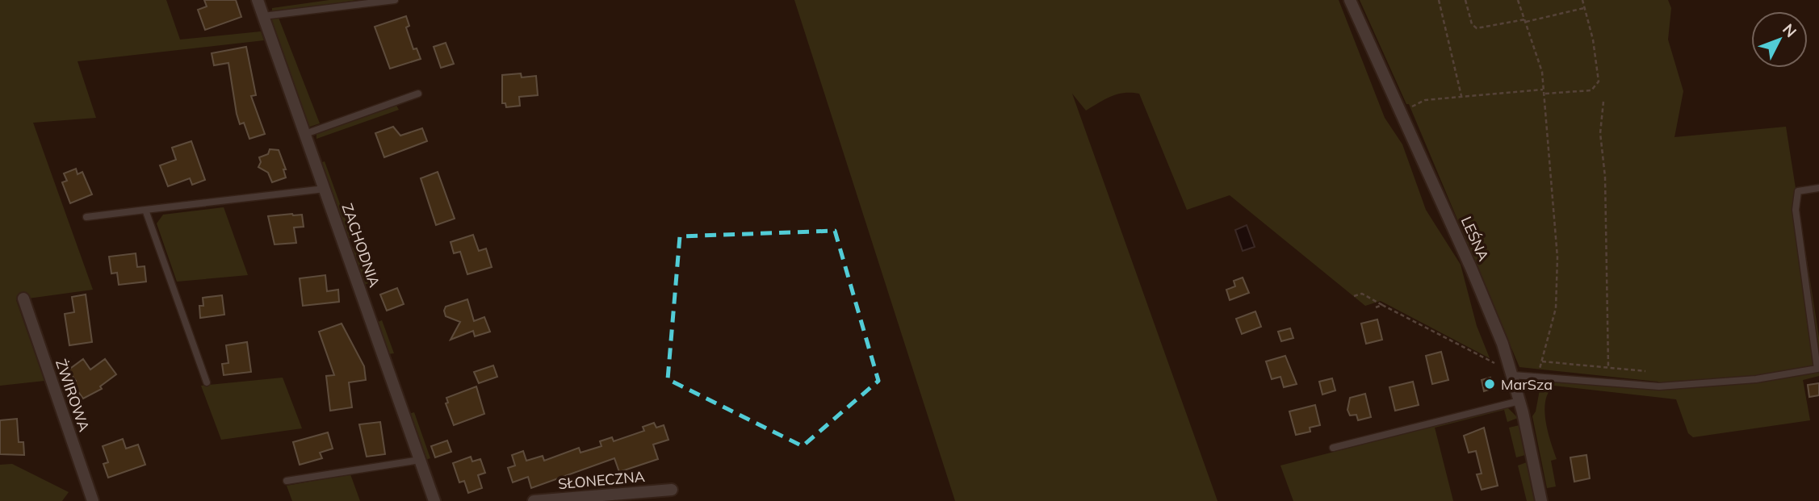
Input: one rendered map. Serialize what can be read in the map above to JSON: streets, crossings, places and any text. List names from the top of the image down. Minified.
{"streets":{"street":["LEŚNA","ZACHODNIA","ŻWIROWA","SŁONECZNA"]},"places":["MarSza"],"north":"top right"}
